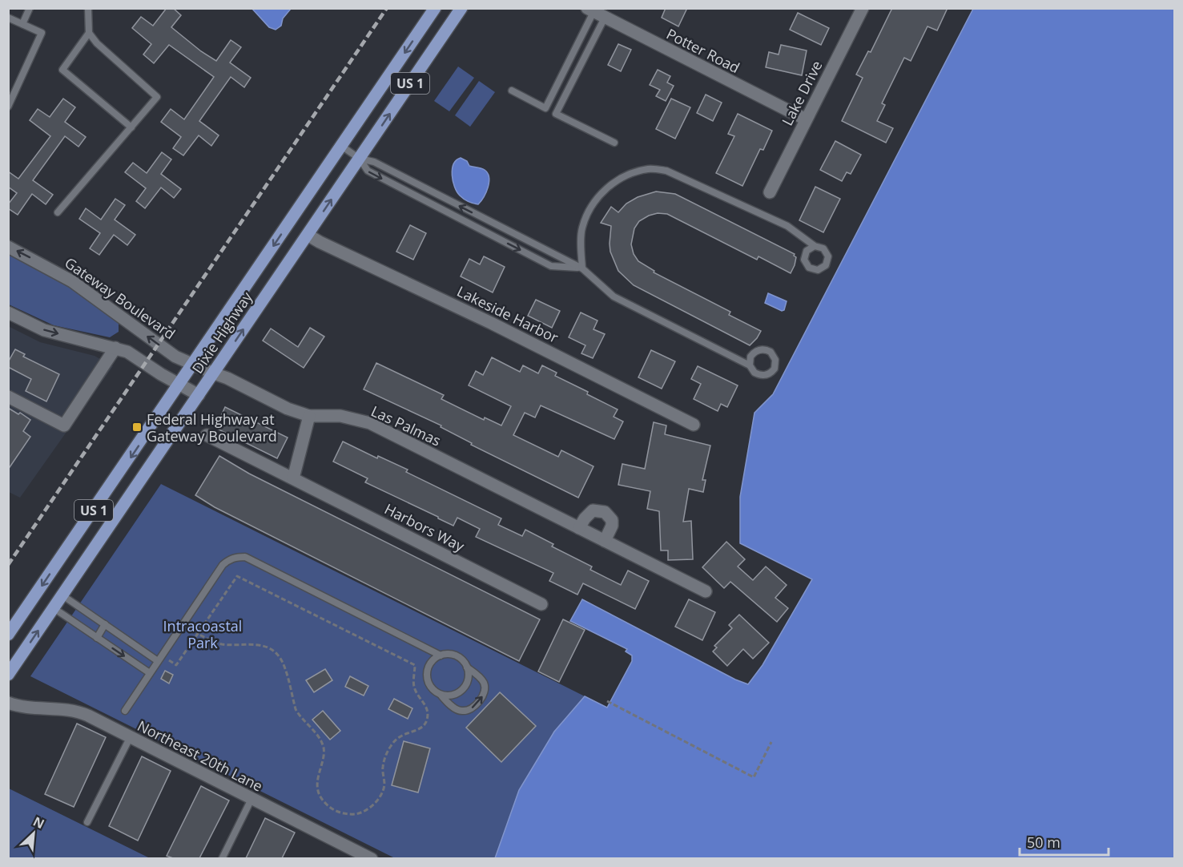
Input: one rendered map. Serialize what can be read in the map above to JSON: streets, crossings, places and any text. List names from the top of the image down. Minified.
{"streets":{"main road":["US 1","Dixie Highway"],"street":["Potter Road","Lake Drive","Gateway Boulevard","Lakeside Harbor","Las Palmas","Harbors Way","Northeast 20th Lane"]},"crossings":[["Potter Road","Lake Drive"],["Gateway Boulevard","Dixie Highway"],["Gateway Boulevard","Las Palmas"],["Lakeside Harbor","Dixie Highway"],["Dixie Highway","Las Palmas"]],"parks":["Intracoastal Park"],"places":{"transit":["Federal Highway at Gateway Boulevard"]},"scale_bar":"50 m","north":"top right"}
